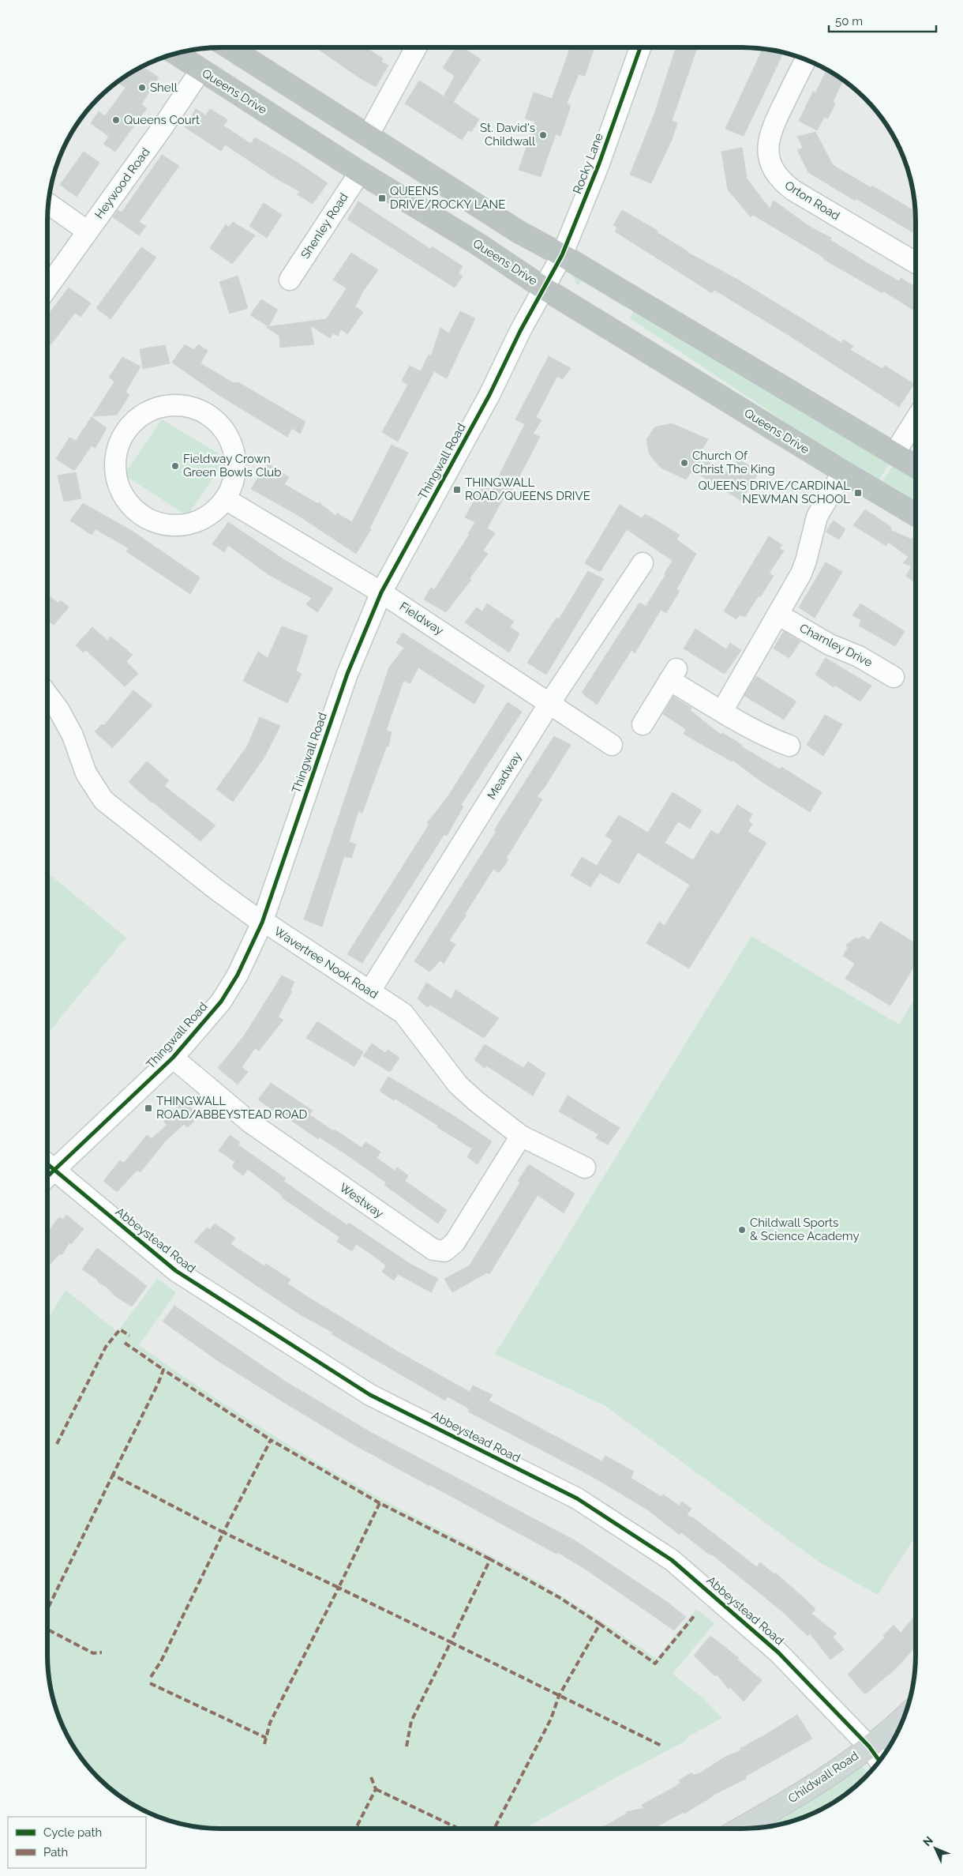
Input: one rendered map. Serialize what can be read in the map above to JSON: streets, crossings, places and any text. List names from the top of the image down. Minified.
{"streets":{"highway":["Queens Drive"],"main road":["Childwall Road"],"street":["Rocky Lane","Heywood Road","Orton Road","Shenley Road","Thingwall Road","Fieldway","Charnley Drive","Meadway","Wavertree Nook Road","Westway","Abbeystead Road"]},"crossings":[["Queens Drive","Rocky Lane"],["Queens Drive","Heywood Road"],["Queens Drive","Shenley Road"],["Queens Drive","Thingwall Road"],["Rocky Lane","Thingwall Road"],["Thingwall Road","Fieldway"],["Thingwall Road","Wavertree Nook Road"],["Thingwall Road","Westway"],["Fieldway","Meadway"],["Meadway","Wavertree Nook Road"],["Wavertree Nook Road","Westway"],["Abbeystead Road","Childwall Road"]],"places":{"other":["Shell","Queens Court","St. David's Childwall","Church Of Christ The King","Fieldway Crown Green Bowls Club","Childwall Sports & Science Academy"],"transit":["QUEENS DRIVE/ROCKY LANE","THINGWALL ROAD/QUEENS DRIVE","QUEENS DRIVE/CARDINAL NEWMAN SCHOOL","THINGWALL ROAD/ABBEYSTEAD ROAD"]},"legend":["Cycle path","Path"],"scale_bar":"50 m","north":"top left"}
